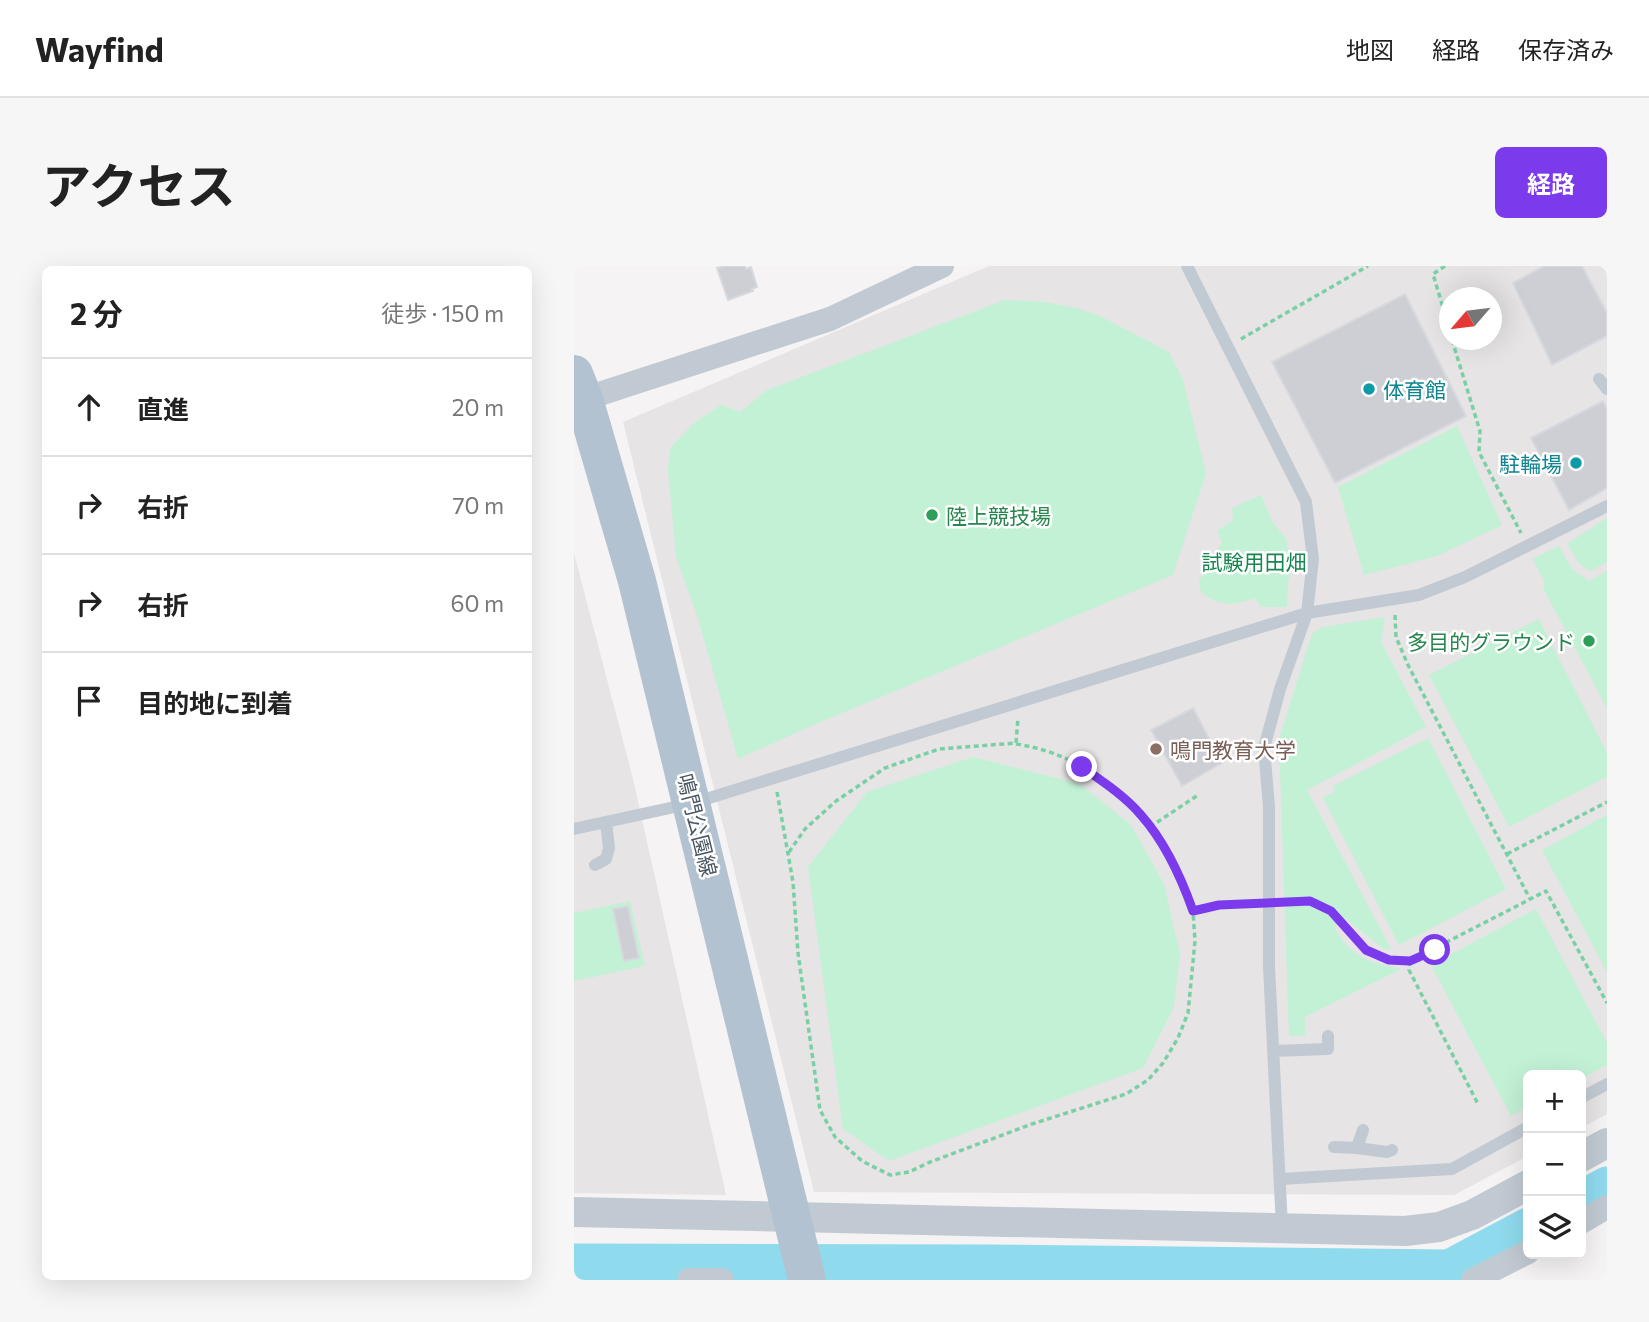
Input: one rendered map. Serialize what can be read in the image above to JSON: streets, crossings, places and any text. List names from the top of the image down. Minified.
{"streets":{"main road":["鳴門公園線"]},"parks":["試験用田畑"],"places":["体育館","駐輪場","陸上競技場","多目的グラウンド","鳴門教育大学"],"north":"bottom left","page":{"header":"Wayfind","nav":["地図","経路","保存済み"],"title":"アクセス","buttons":"経路","heading":["2 分","徒歩 · 150 m"],"list":[["直進","20 m"],["右折","70 m"],["右折","60 m"],"目的地に到着"],"map_buttons":["+","−"]}}
